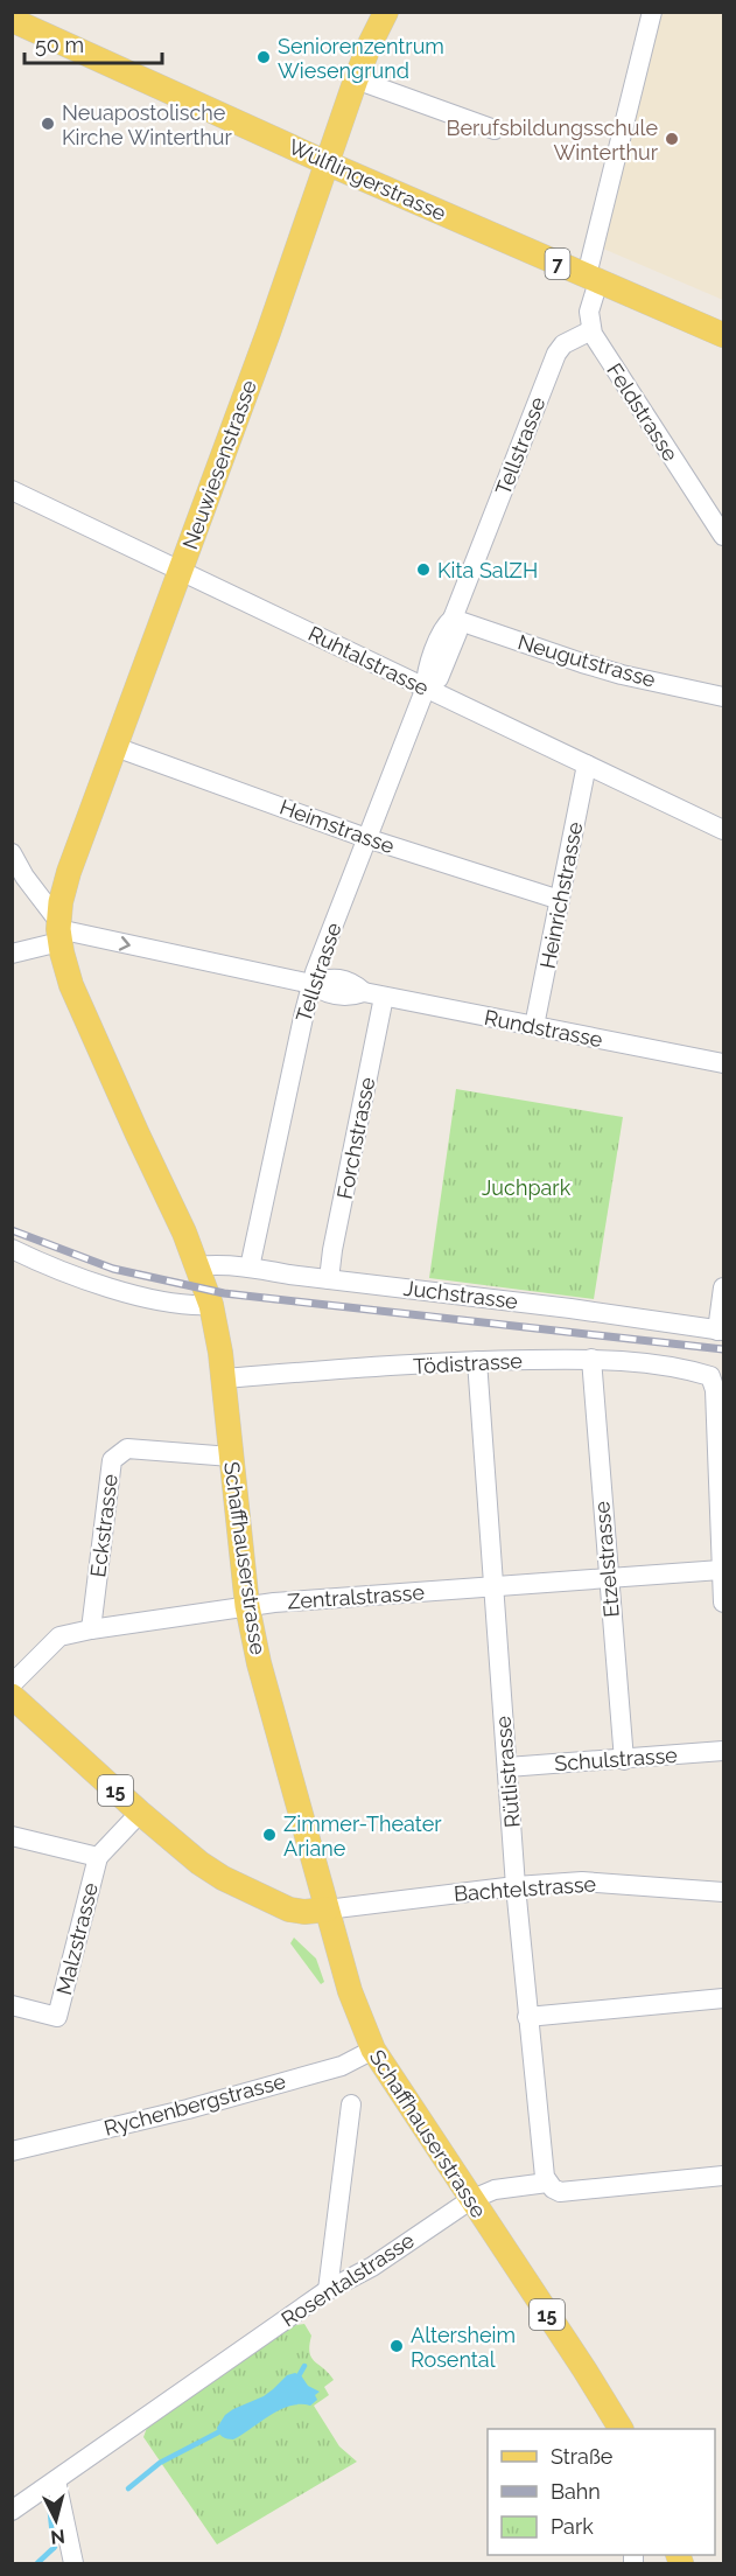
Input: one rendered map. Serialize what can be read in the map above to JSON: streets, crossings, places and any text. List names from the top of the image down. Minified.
{"streets":{"main road":["Wülflingerstrasse","7","Neuwiesenstrasse","Schaffhauserstrasse","15"],"street":["Feldstrasse","Tellstrasse","Ruhtalstrasse","Neugutstrasse","Heimstrasse","Heinrichstrasse","Rundstrasse","Forchstrasse","Juchstrasse","Tödistrasse","Eckstrasse","Etzelstrasse","Zentralstrasse","Schulstrasse","Rütlistrasse","Bachtelstrasse","Malzstrasse","Rychenbergstrasse","Rosentalstrasse"]},"crossings":[["Wülflingerstrasse","Neuwiesenstrasse"],["Feldstrasse","Tellstrasse"],["Tellstrasse","Ruhtalstrasse"],["Tellstrasse","Neugutstrasse"],["Tellstrasse","Heimstrasse"],["Tellstrasse","Rundstrasse"],["Tellstrasse","Juchstrasse"],["Neuwiesenstrasse","Ruhtalstrasse"],["Neuwiesenstrasse","Heimstrasse"],["Neuwiesenstrasse","Rundstrasse"],["Neuwiesenstrasse","Schaffhauserstrasse"],["Ruhtalstrasse","Heinrichstrasse"],["Heimstrasse","Heinrichstrasse"],["Heinrichstrasse","Rundstrasse"],["Rundstrasse","Forchstrasse"],["Rundstrasse","Schaffhauserstrasse"],["Forchstrasse","Juchstrasse"],["Juchstrasse","Schaffhauserstrasse"],["Tödistrasse","Schaffhauserstrasse"],["Tödistrasse","Etzelstrasse"],["Tödistrasse","Zentralstrasse"],["Tödistrasse","Rütlistrasse"],["Eckstrasse","Schaffhauserstrasse"],["Eckstrasse","Zentralstrasse"],["Schaffhauserstrasse","Zentralstrasse"],["Schaffhauserstrasse","15"],["Schaffhauserstrasse","Bachtelstrasse"],["Schaffhauserstrasse","Rychenbergstrasse"],["Schaffhauserstrasse","Rosentalstrasse"],["Etzelstrasse","Zentralstrasse"],["Etzelstrasse","Schulstrasse"],["Zentralstrasse","Rütlistrasse"],["Schulstrasse","Rütlistrasse"],["Rütlistrasse","Bachtelstrasse"],["Rütlistrasse","Rosentalstrasse"],["15","Bachtelstrasse"]],"one_way":["Rundstrasse"],"parks":["Juchpark"],"places":["Seniorenzentrum Wiesengrund","Neuapostolische Kirche Winterthur","Berufsbildungsschule Winterthur","Kita SalZH","Zimmer-Theater Ariane","Altersheim Rosental"],"legend":["Straße","Bahn","Park"],"scale_bar":"50 m","north":"bottom"}
